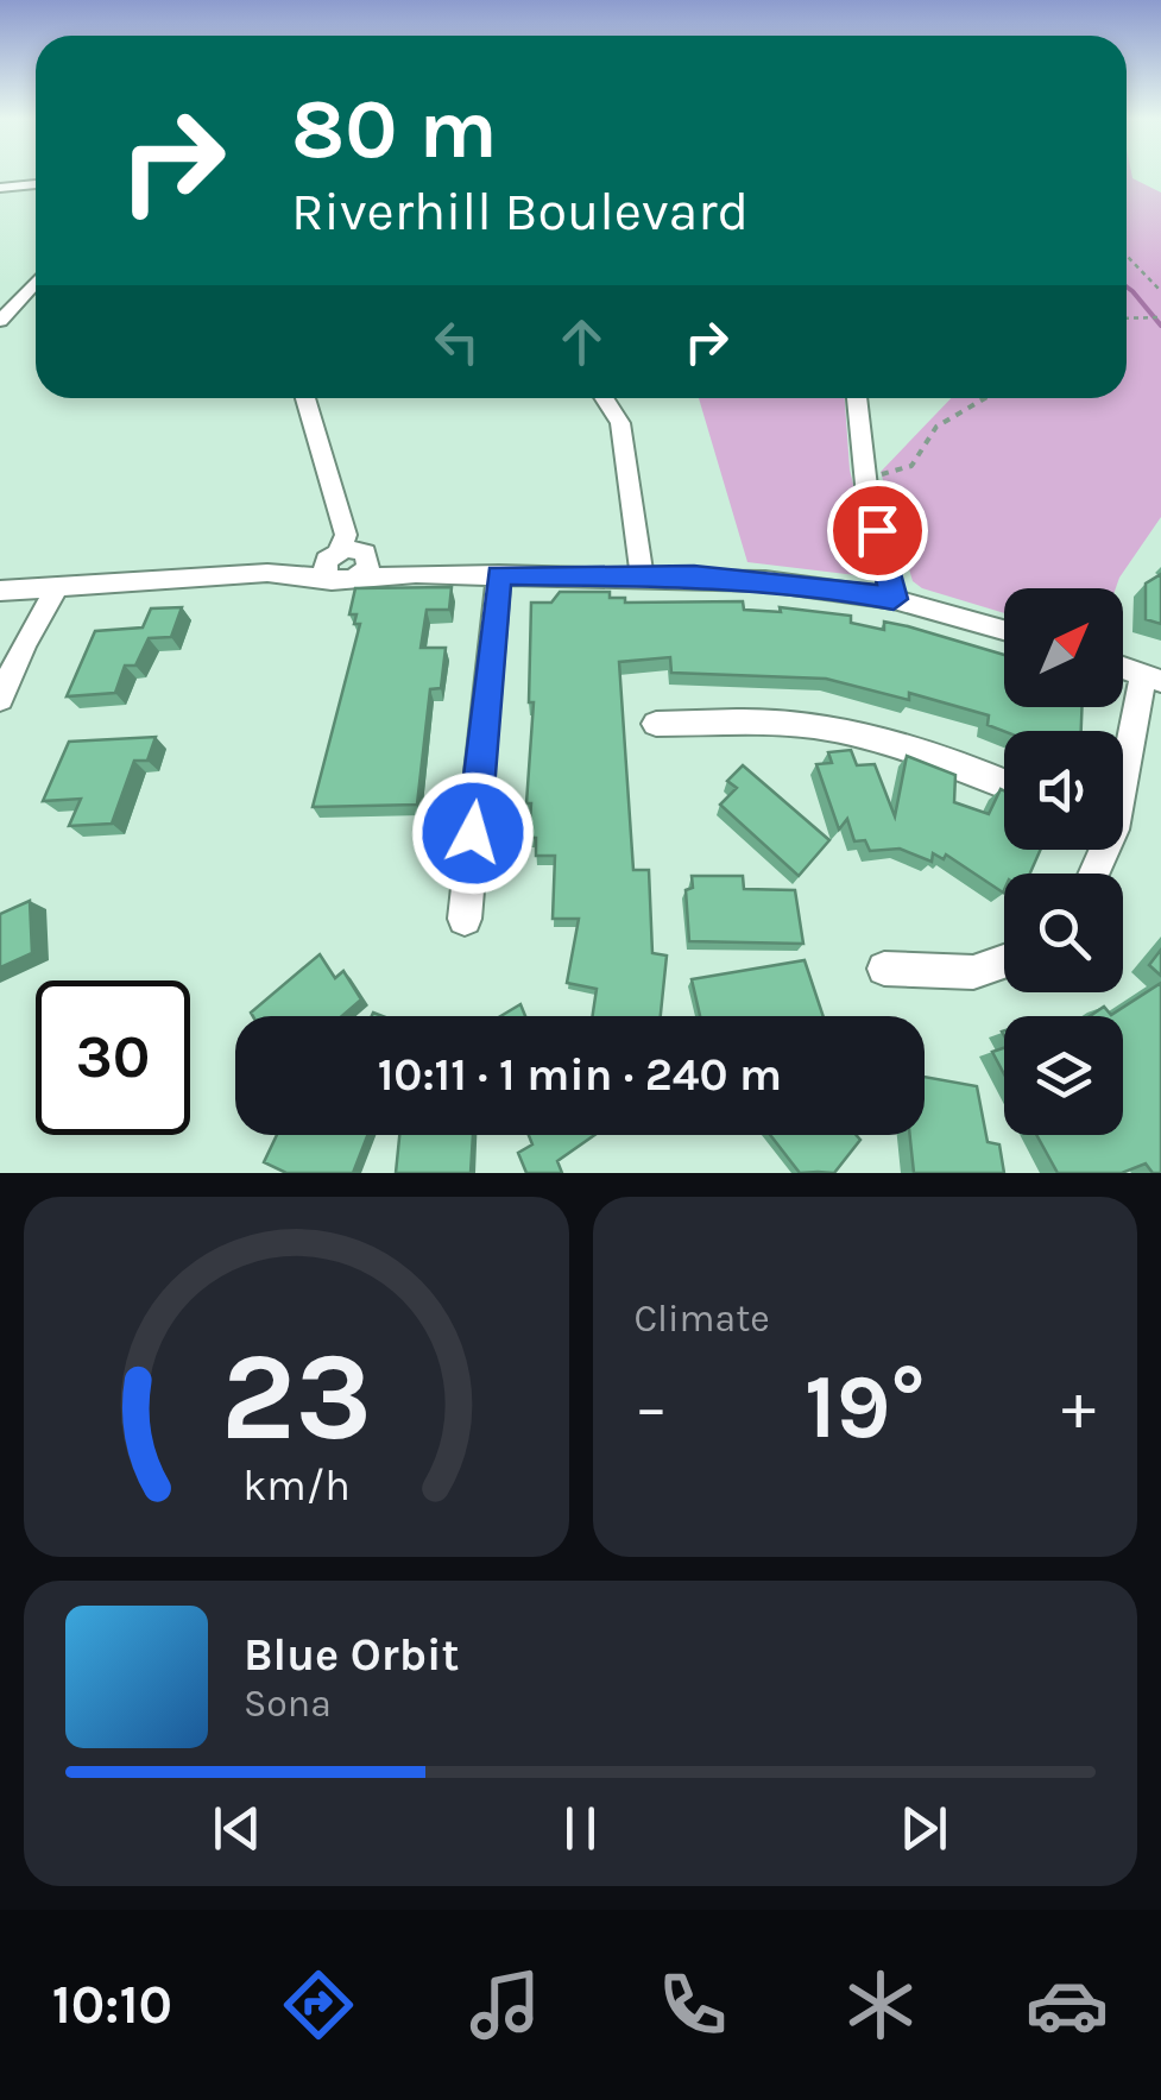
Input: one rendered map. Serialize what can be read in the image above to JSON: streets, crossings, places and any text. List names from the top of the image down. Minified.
{"north":"top right","page":{"turn":["80 m","Riverhill Boulevard"],"limit":"30","trip":"10:11 · 1 min · 240 m","tile":"Climate","heat":["−","19°","+"],"song":["Blue Orbit","Sona"],"tabs":"10:10","gauge":["23","km/h"]}}
